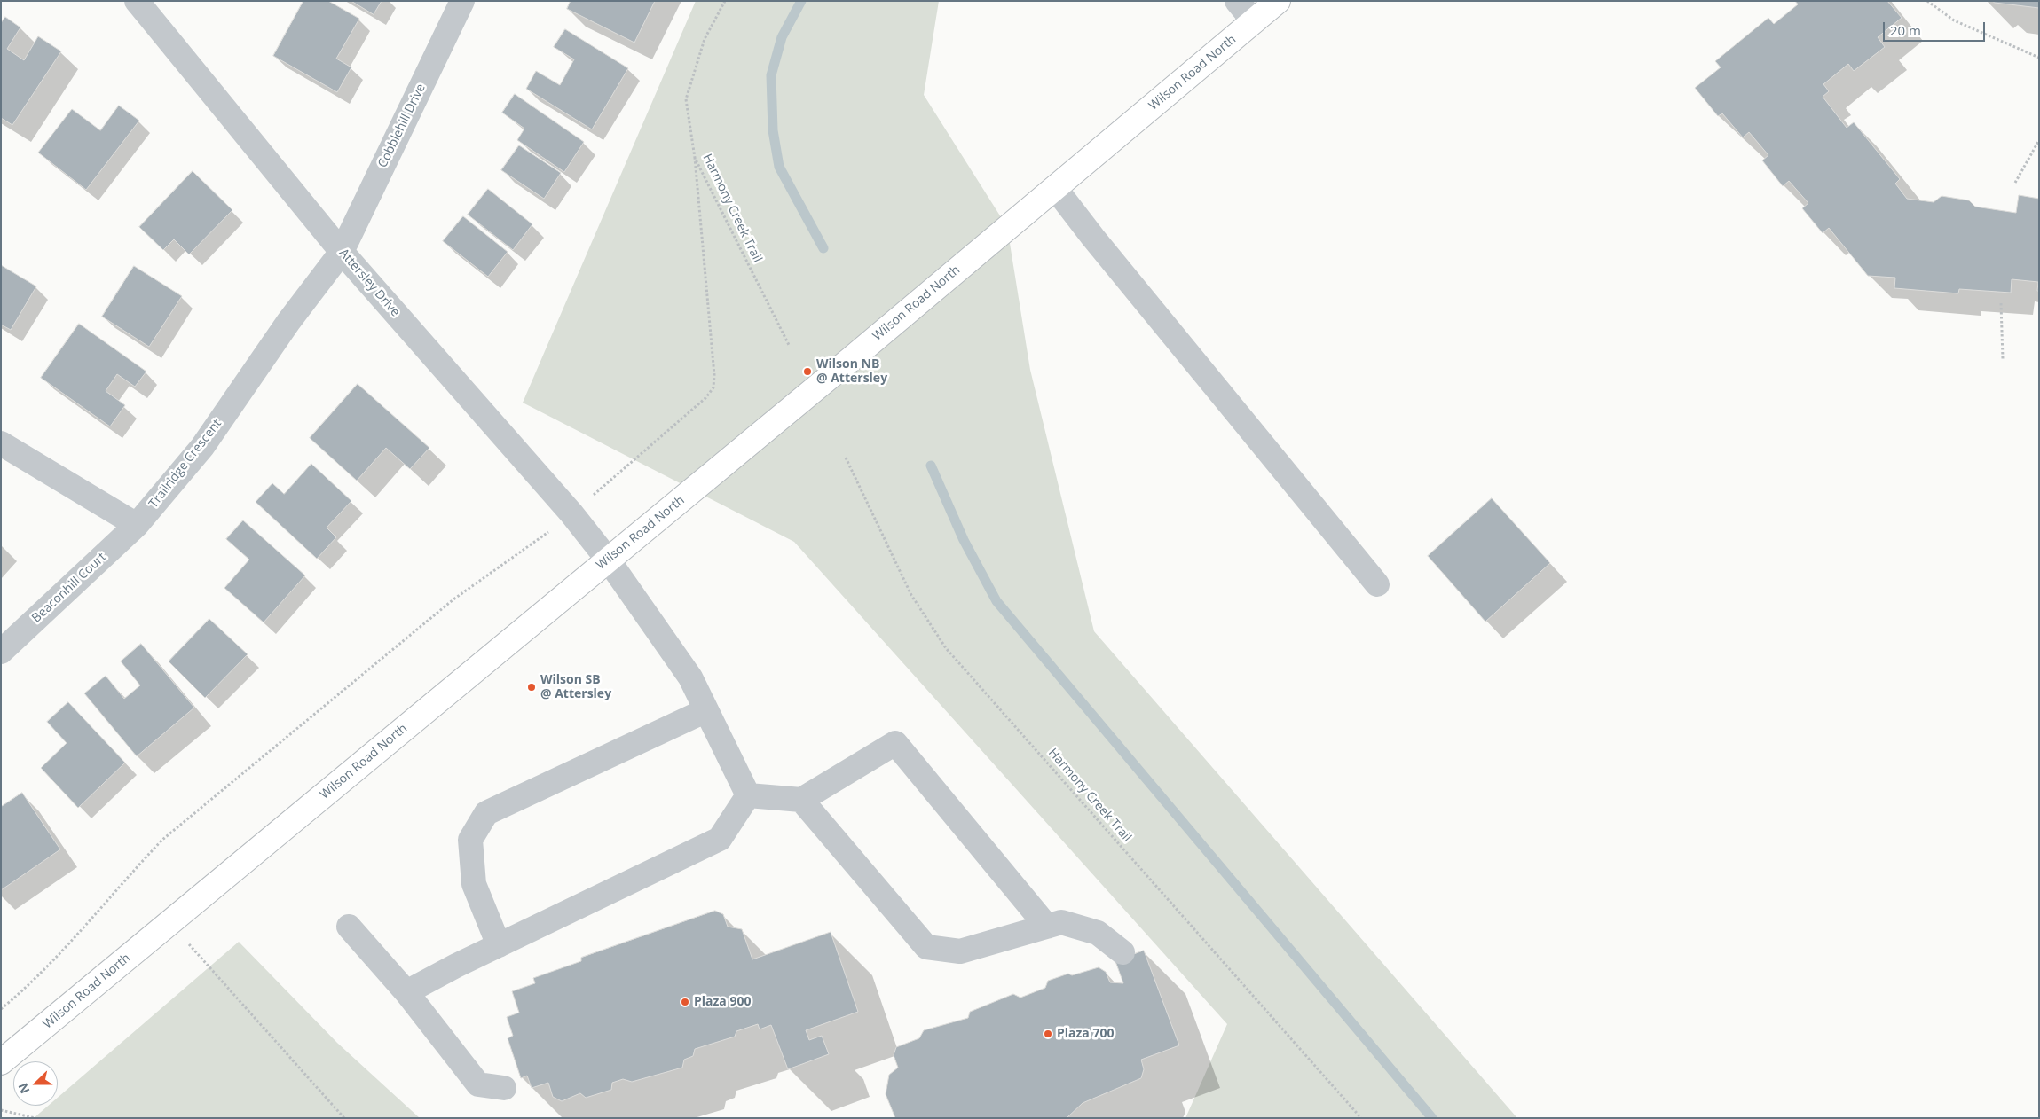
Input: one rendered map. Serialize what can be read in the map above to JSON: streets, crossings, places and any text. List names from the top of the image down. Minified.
{"streets":{"main road":["Wilson Road North"],"street":["Cobblehill Drive","Attersley Drive","Trailridge Crescent","Beaconhill Court"],"path":["Harmony Creek Trail"]},"crossings":[["Wilson Road North","Attersley Drive"],["Cobblehill Drive","Attersley Drive"],["Cobblehill Drive","Trailridge Crescent"],["Attersley Drive","Trailridge Crescent"],["Trailridge Crescent","Beaconhill Court"]],"places":["Wilson NB @ Attersley","Wilson SB @ Attersley","Plaza 900","Plaza 700"],"scale_bar":"20 m","north":"left"}
